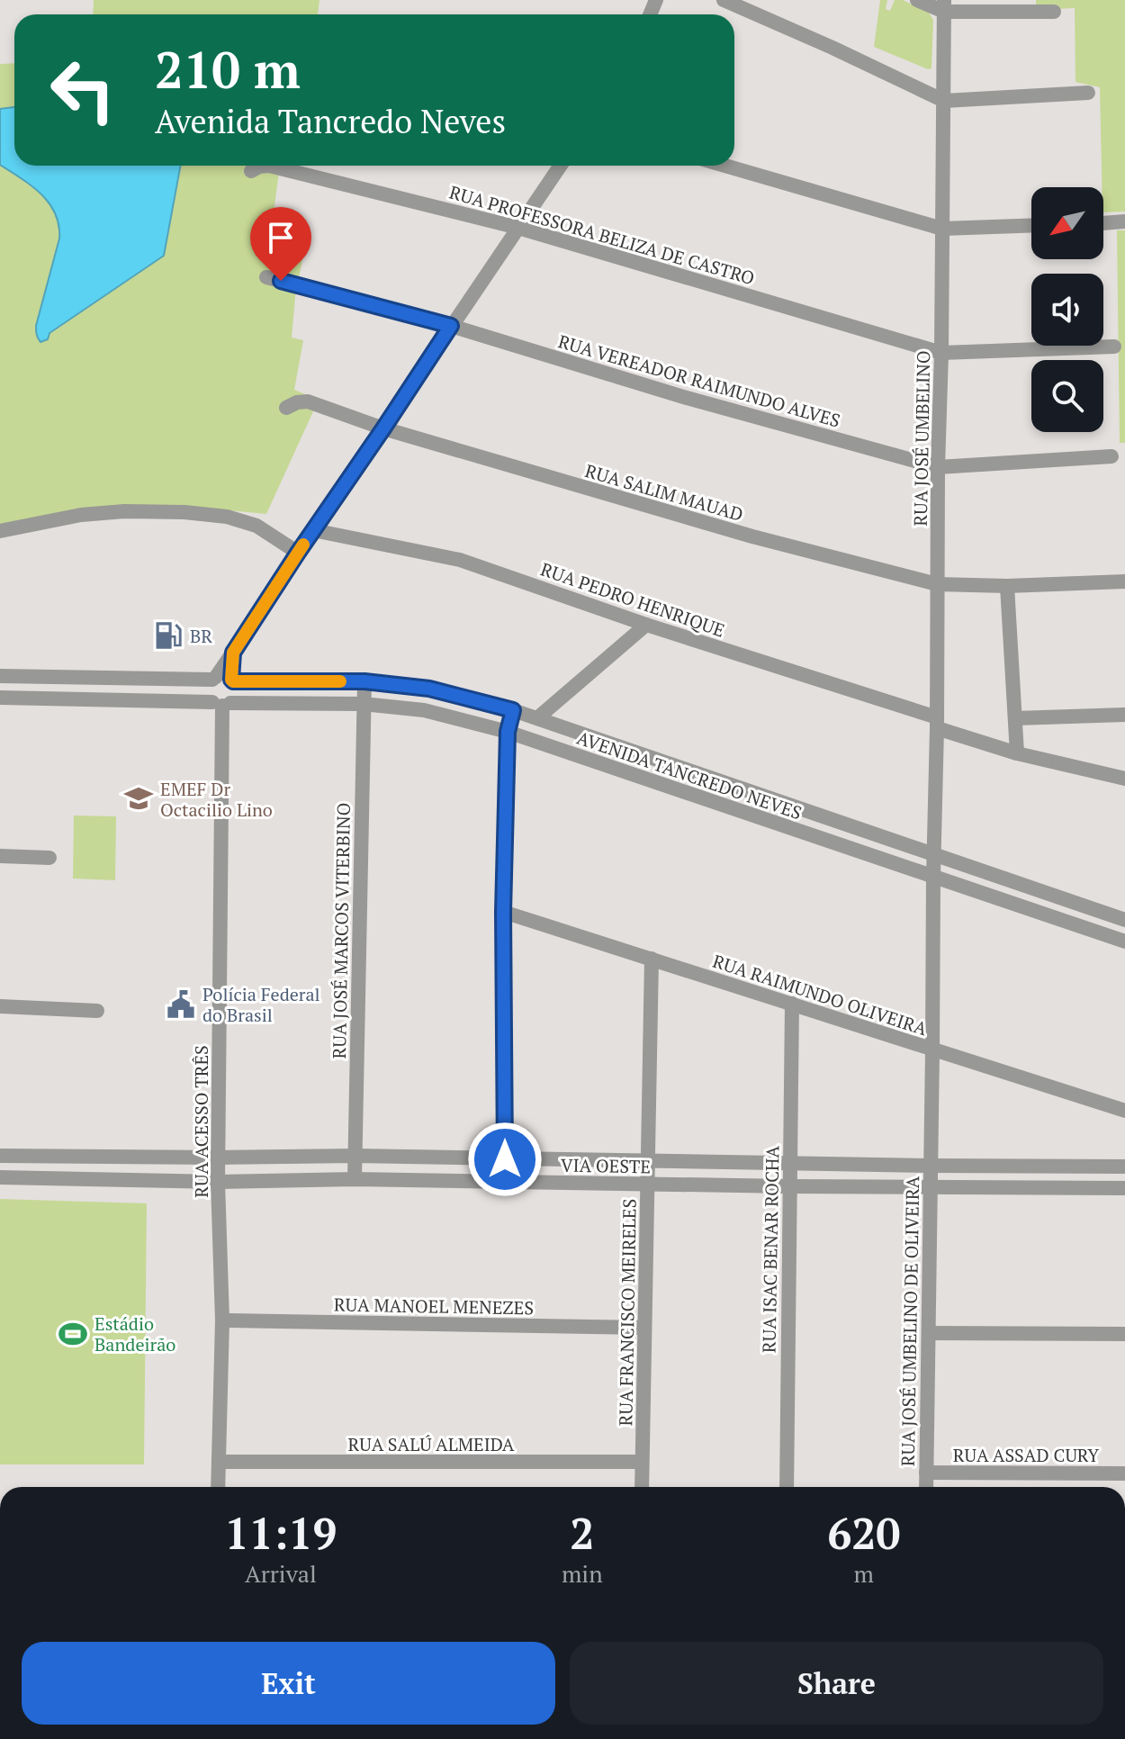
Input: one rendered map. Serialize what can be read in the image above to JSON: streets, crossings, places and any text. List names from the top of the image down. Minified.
{"streets":{"street":["RUA PROFESSORA BELIZA DE CASTRO","RUA VEREADOR RAIMUNDO ALVES","RUA JOSÉ UMBELINO","RUA SALIM MAUAD","RUA PEDRO HENRIQUE","AVENIDA TANCREDO NEVES","RUA JOSÉ MARCOS VITERBINO","RUA RAIMUNDO OLIVEIRA","RUA ACESSO TRÊS","VIA OESTE","RUA ISAC BENAR ROCHA","RUA MANOEL MENEZES","RUA FRANCISCO MEIRELES","RUA JOSÉ UMBELINO DE OLIVEIRA","RUA SALÚ ALMEIDA","RUA ASSAD CURY"]},"crossings":[["RUA PROFESSORA BELIZA DE CASTRO","RUA JOSÉ UMBELINO"],["RUA VEREADOR RAIMUNDO ALVES","RUA JOSÉ UMBELINO"],["RUA JOSÉ UMBELINO","RUA SALIM MAUAD"],["RUA JOSÉ UMBELINO","RUA PEDRO HENRIQUE"],["RUA JOSÉ UMBELINO","AVENIDA TANCREDO NEVES"],["RUA JOSÉ UMBELINO","RUA RAIMUNDO OLIVEIRA"],["RUA JOSÉ UMBELINO","RUA JOSÉ UMBELINO DE OLIVEIRA"],["AVENIDA TANCREDO NEVES","RUA JOSÉ MARCOS VITERBINO"],["AVENIDA TANCREDO NEVES","RUA ACESSO TRÊS"],["RUA JOSÉ MARCOS VITERBINO","VIA OESTE"],["RUA RAIMUNDO OLIVEIRA","RUA ISAC BENAR ROCHA"],["RUA RAIMUNDO OLIVEIRA","RUA FRANCISCO MEIRELES"],["RUA RAIMUNDO OLIVEIRA","RUA JOSÉ UMBELINO DE OLIVEIRA"],["RUA ACESSO TRÊS","VIA OESTE"],["RUA ACESSO TRÊS","RUA MANOEL MENEZES"],["RUA ACESSO TRÊS","RUA SALÚ ALMEIDA"],["VIA OESTE","RUA ISAC BENAR ROCHA"],["VIA OESTE","RUA FRANCISCO MEIRELES"],["VIA OESTE","RUA JOSÉ UMBELINO DE OLIVEIRA"],["RUA MANOEL MENEZES","RUA FRANCISCO MEIRELES"],["RUA FRANCISCO MEIRELES","RUA SALÚ ALMEIDA"],["RUA JOSÉ UMBELINO DE OLIVEIRA","RUA ASSAD CURY"]],"places":{"fuel station":["BR"],"school or university":["EMEF Dr Octacilio Lino"],"public building":["Polícia Federal do Brasil"],"sports":["Estádio Bandeirão"]},"north":"bottom left","page":{"turn":["210 m","Avenida Tancredo Neves"],"eta":["11:19","Arrival","2","min","620","m"],"buttons":["Exit","Share"]}}
